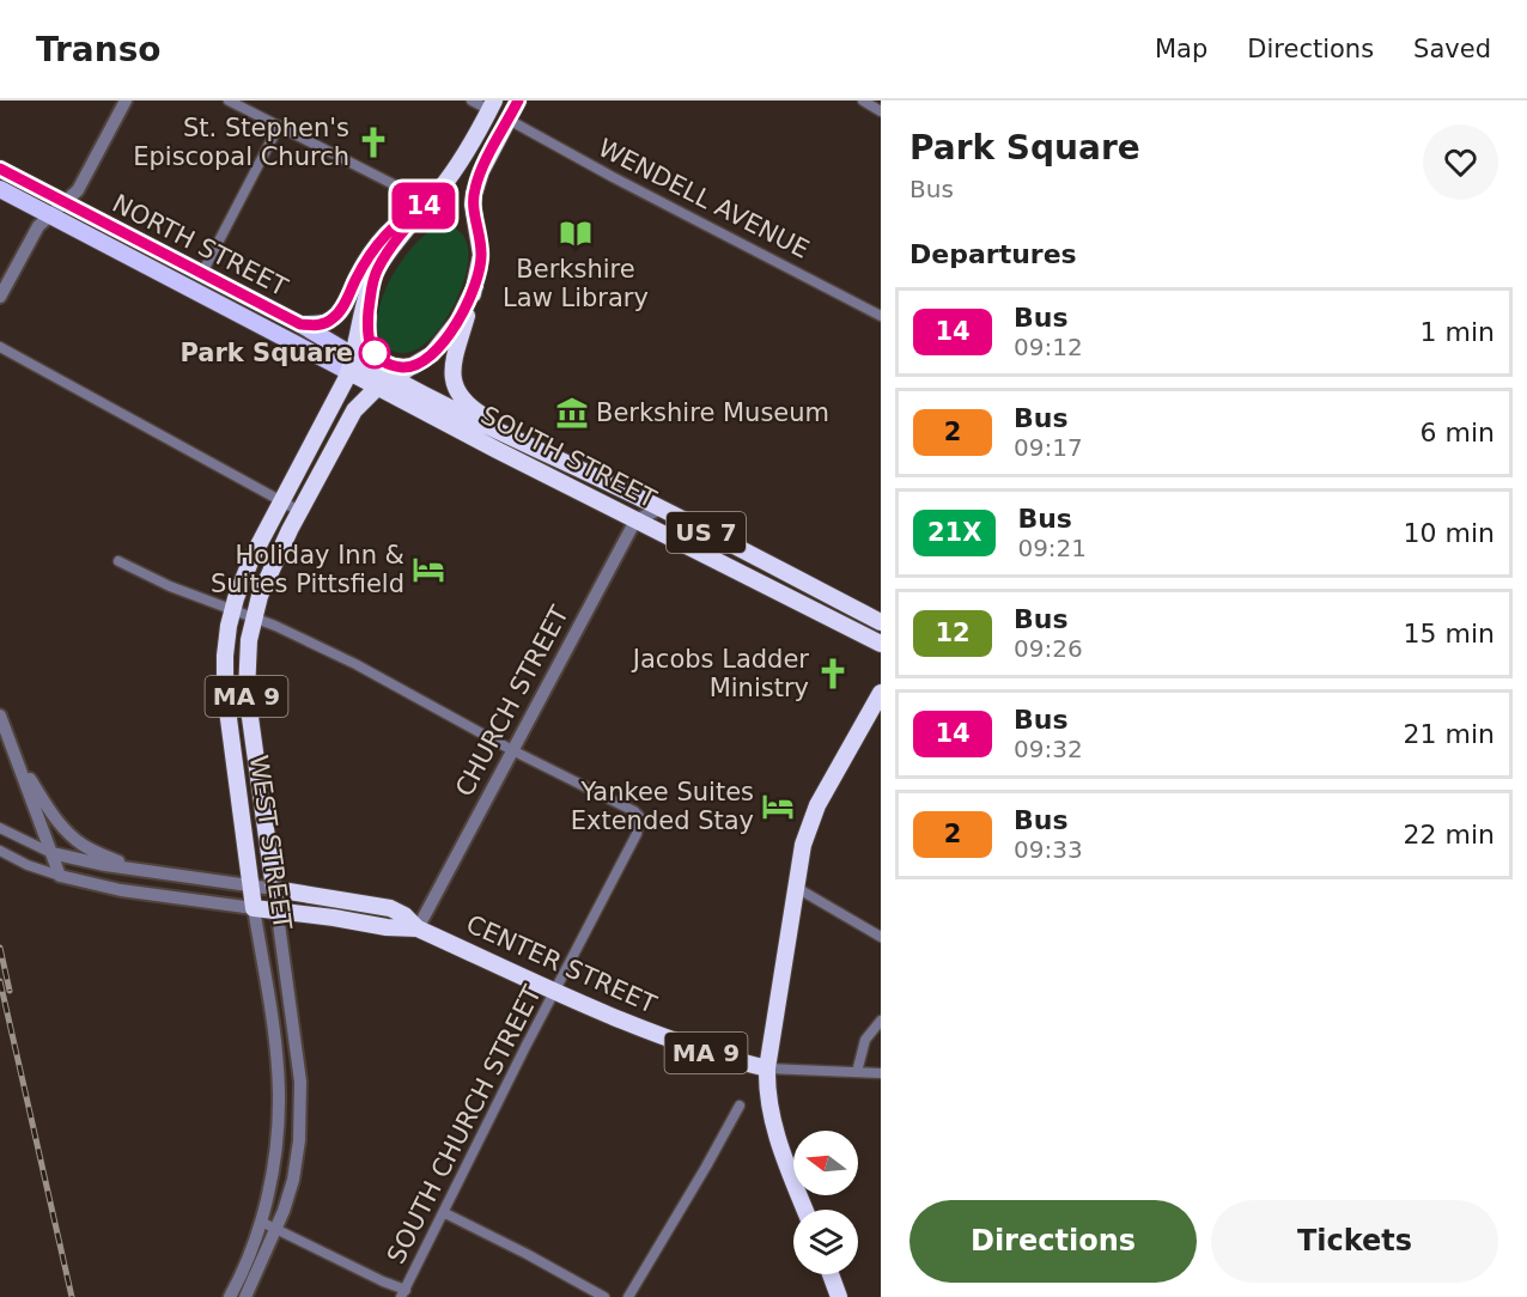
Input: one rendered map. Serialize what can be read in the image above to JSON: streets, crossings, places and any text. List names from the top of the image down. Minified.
{"streets":{"highway":["NORTH STREET","SOUTH STREET","US 7","MA 9","WEST STREET","CENTER STREET"],"street":["WENDELL AVENUE","CHURCH STREET","SOUTH CHURCH STREET"]},"crossings":[["WENDELL AVENUE","US 7"],["NORTH STREET","SOUTH STREET"],["NORTH STREET","US 7"],["NORTH STREET","MA 9"],["NORTH STREET","WEST STREET"],["SOUTH STREET","US 7"],["SOUTH STREET","MA 9"],["SOUTH STREET","CHURCH STREET"],["SOUTH STREET","WEST STREET"],["US 7","MA 9"],["MA 9","WEST STREET"],["CHURCH STREET","CENTER STREET"],["CHURCH STREET","SOUTH CHURCH STREET"],["WEST STREET","CENTER STREET"],["CENTER STREET","SOUTH CHURCH STREET"]],"places":{"church":["St. Stephen's Episcopal Church","Jacobs Ladder Ministry"],"library":["Berkshire Law Library"],"other":["Park Square"],"museum":["Berkshire Museum"],"hotel":["Holiday Inn & Suites Pittsfield","Yankee Suites Extended Stay"]},"lines":["bus line 14"],"north":"left","page":{"header":"Transo","nav":["Map","Directions","Saved"],"on_map":"14","heading":[["Park Square","Bus"],"Departures"],"list":[{"mark":"14","name":"Bus","note":"09:12","value":"1 min"},{"mark":"2","name":"Bus","note":"09:17","value":"6 min"},{"mark":"21X","name":"Bus","note":"09:21","value":"10 min"},{"mark":"12","name":"Bus","note":"09:26","value":"15 min"},{"mark":"14","name":"Bus","note":"09:32","value":"21 min"},{"mark":"2","name":"Bus","note":"09:33","value":"22 min"}],"buttons":["Directions","Tickets"]}}
